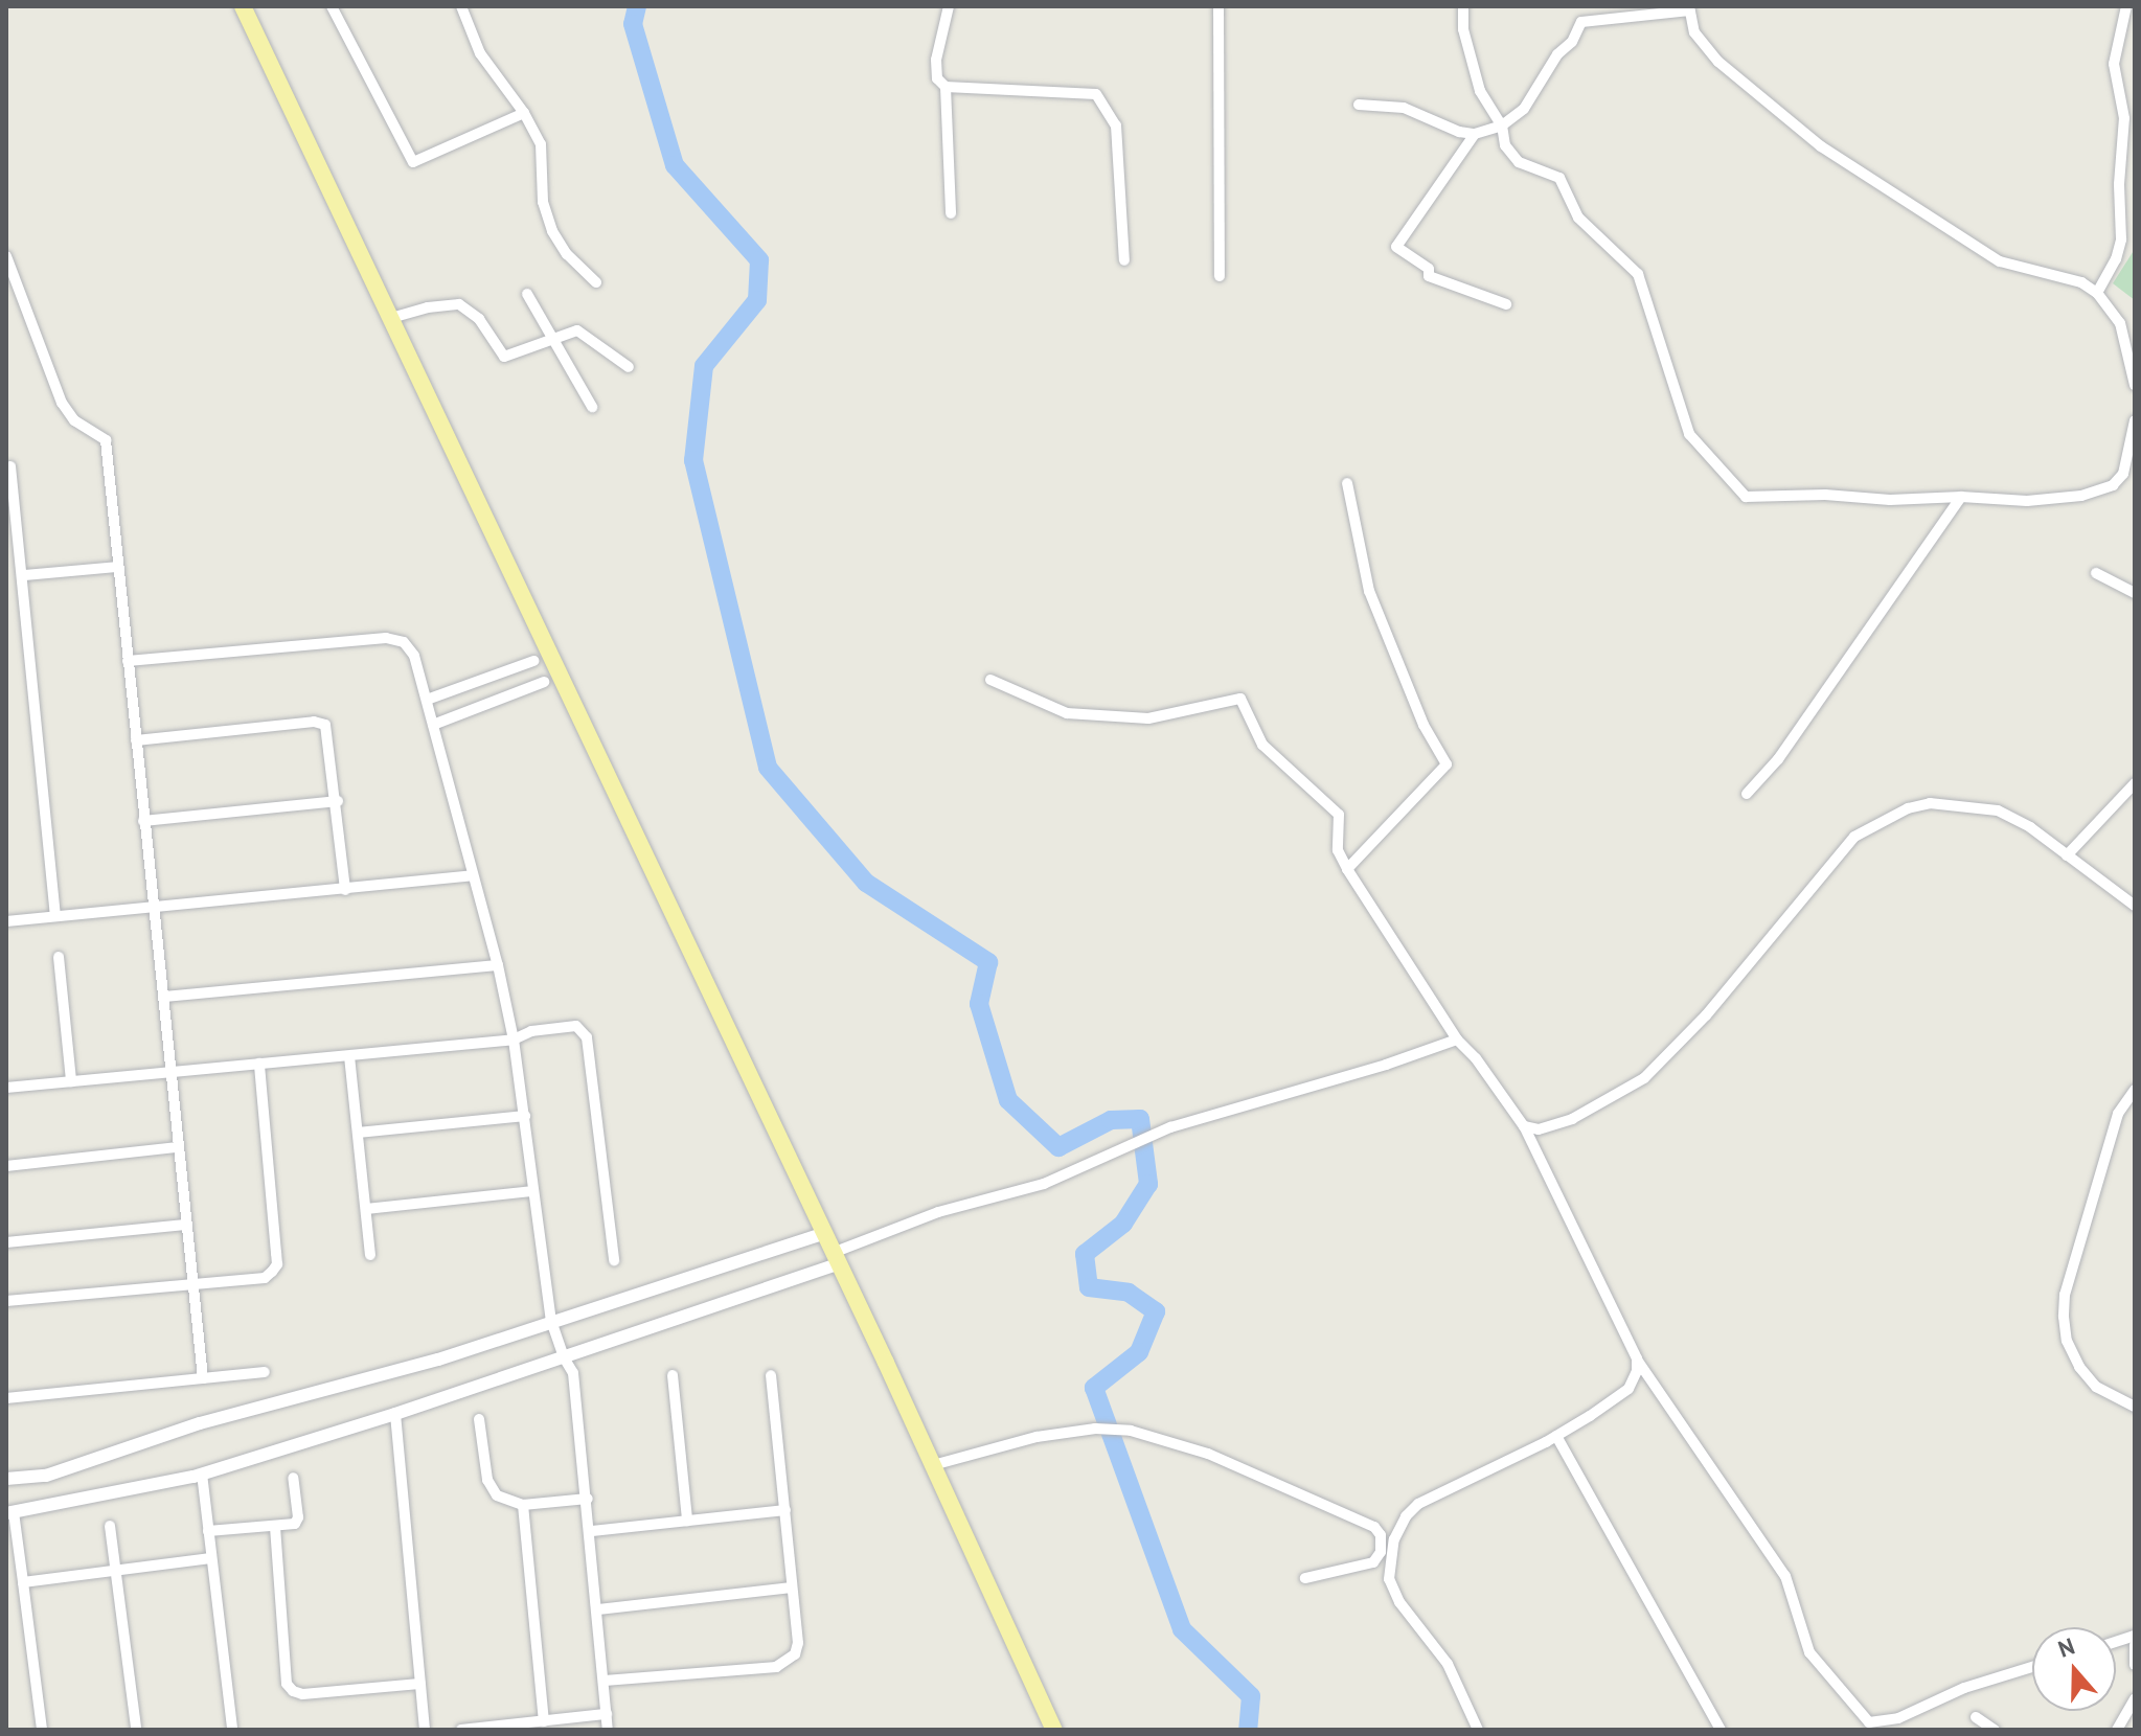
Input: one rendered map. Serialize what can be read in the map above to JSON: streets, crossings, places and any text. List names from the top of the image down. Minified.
{"north":"top"}
